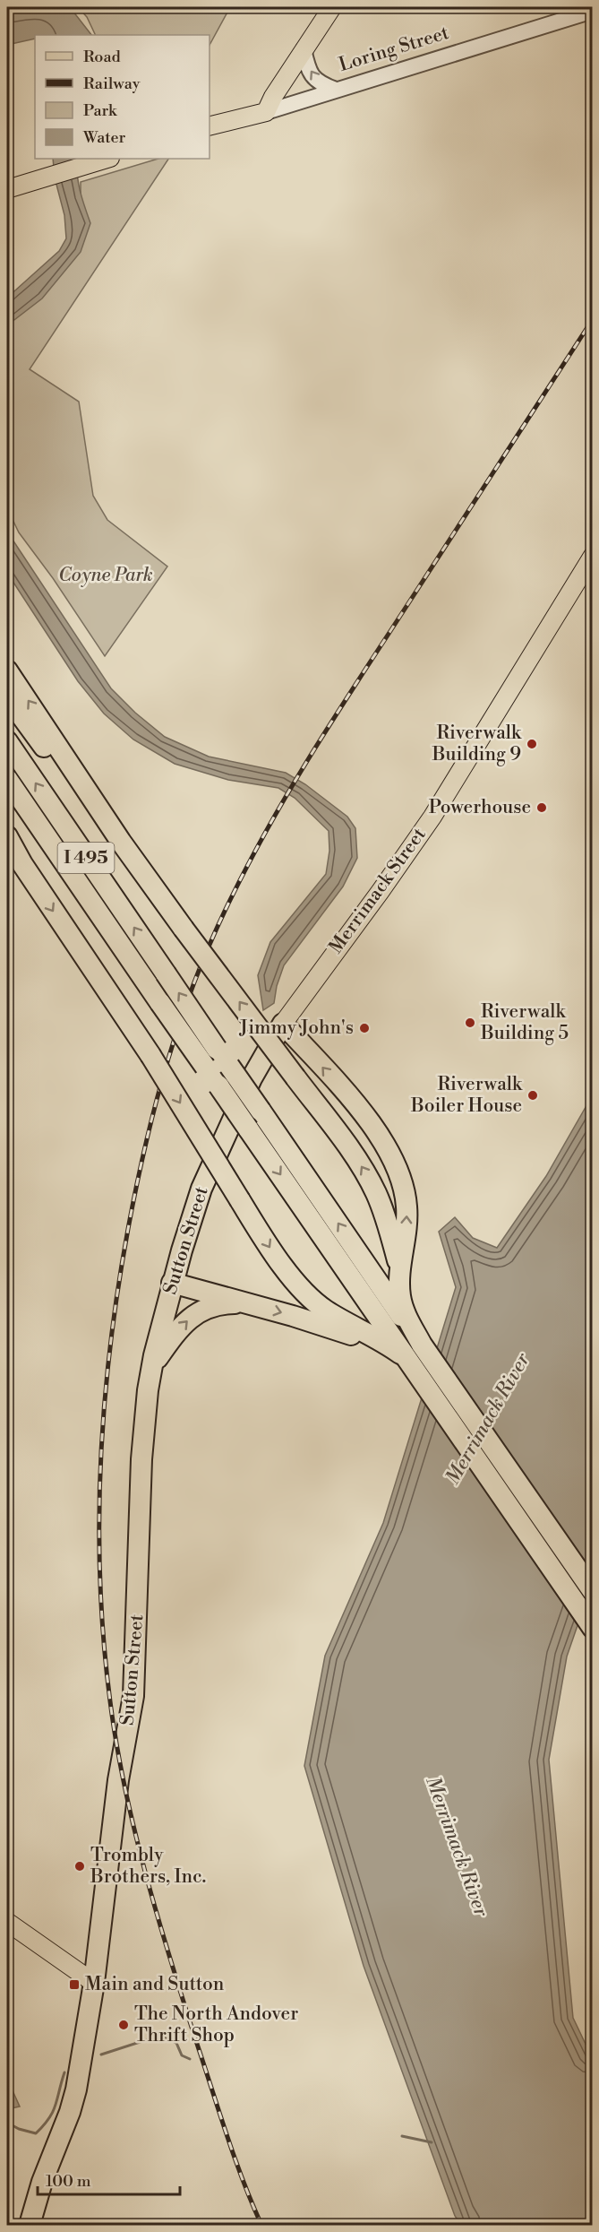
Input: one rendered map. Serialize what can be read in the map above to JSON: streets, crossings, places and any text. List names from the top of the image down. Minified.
{"streets":{"highway":["I 495","Merrimack Street","Sutton Street"],"main road":["Loring Street"]},"crossings":[["Merrimack Street","Sutton Street"]],"water":["Merrimack River"],"parks":["Coyne Park"],"places":{"other":["Riverwalk Building 9","Powerhouse","Riverwalk Building 5","Jimmy John's","Riverwalk Boiler House","Trombly Brothers, Inc.","The North Andover Thrift Shop"],"transit":["Main and Sutton"]},"legend":["Road","Railway","Park","Water"],"scale_bar":"100 m"}
